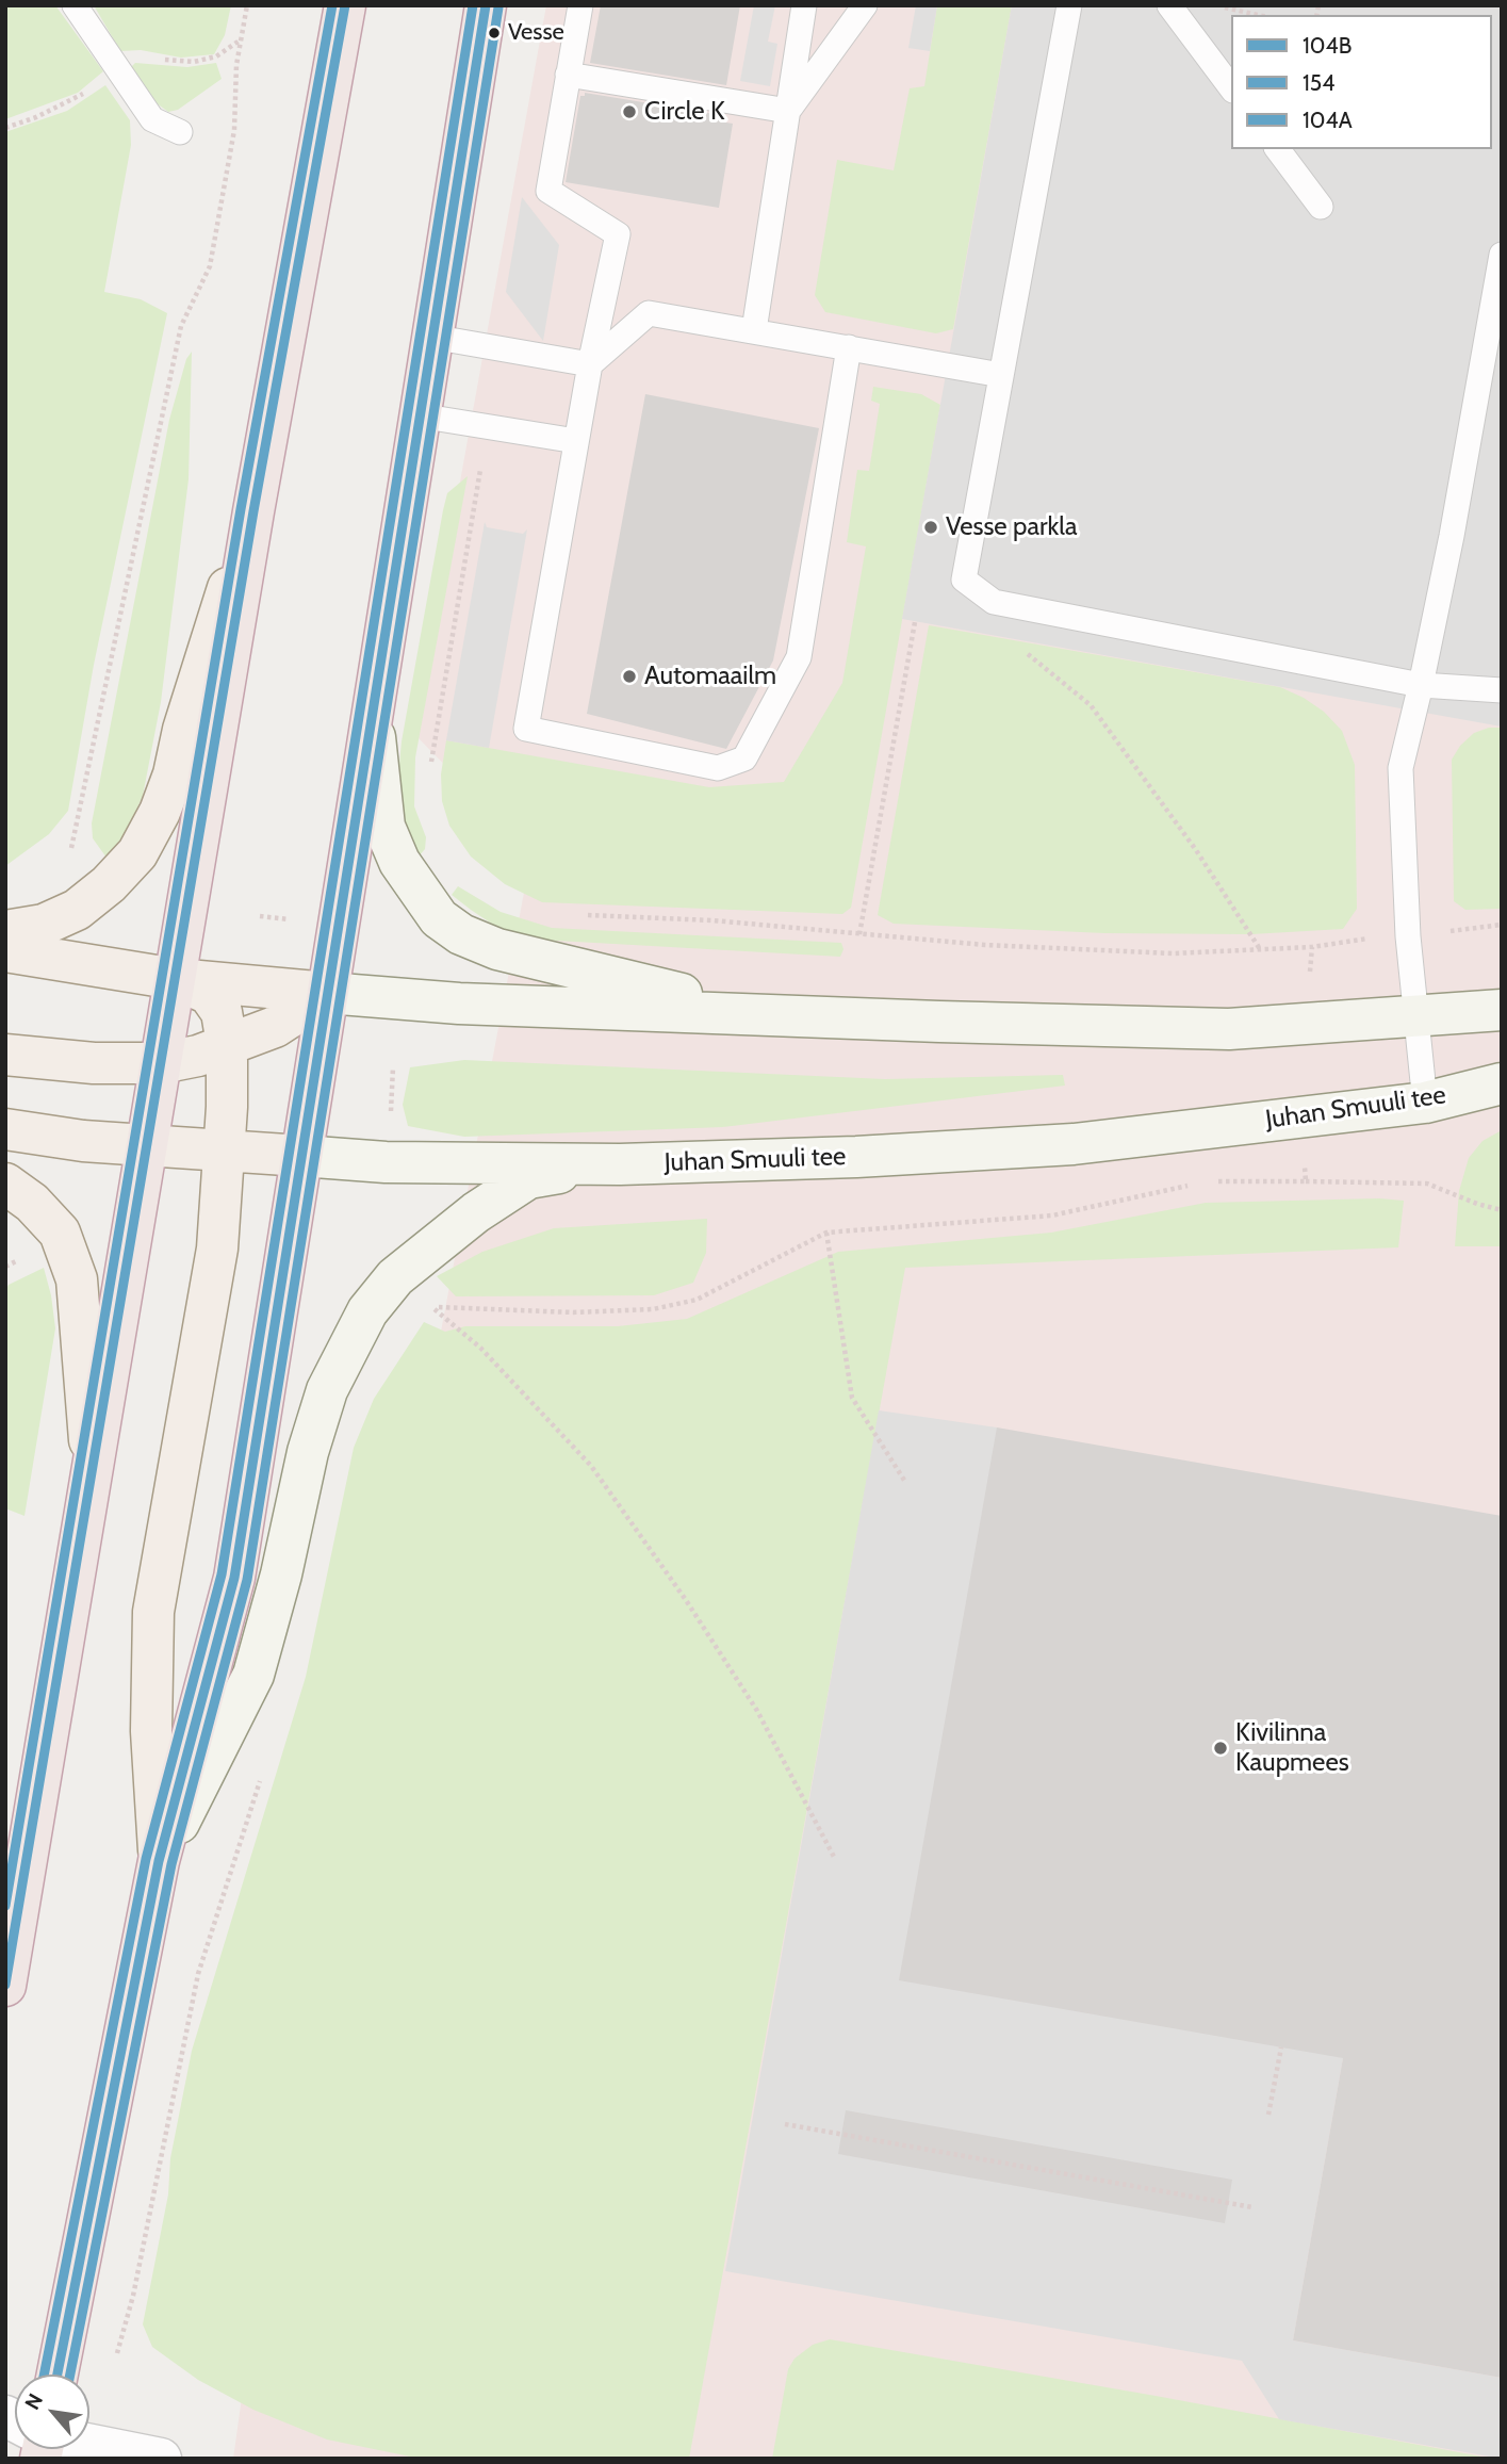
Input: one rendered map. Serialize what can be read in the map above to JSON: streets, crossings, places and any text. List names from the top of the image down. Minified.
{"streets":{"main road":["Juhan Smuuli tee"]},"places":["Vesse","Circle K","Vesse parkla","Automaailm","Kivilinna Kaupmees"],"lines":["transit line 104B","transit line 104A","transit line 154"],"legend":["104B","154","104A"],"north":"top left"}
